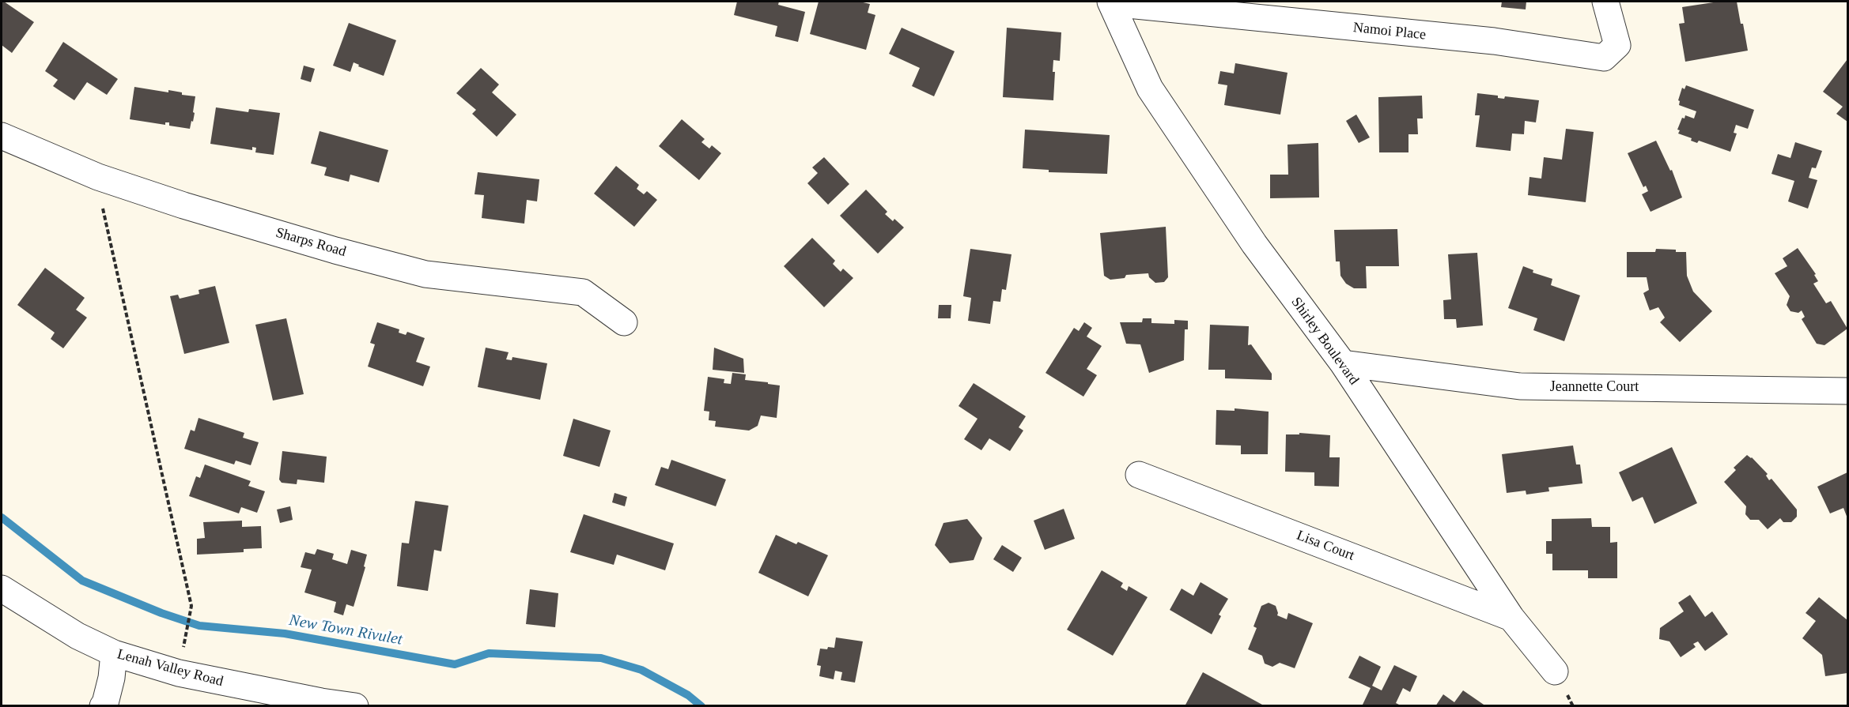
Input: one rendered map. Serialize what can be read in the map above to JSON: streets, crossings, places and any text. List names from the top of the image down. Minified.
{"streets":{"street":["Namoi Place","Sharps Road","Shirley Boulevard","Jeannette Court","Lisa Court","Lenah Valley Road"]},"crossings":[["Namoi Place","Shirley Boulevard"],["Shirley Boulevard","Jeannette Court"],["Shirley Boulevard","Lisa Court"]],"water":["New Town Rivulet"]}
